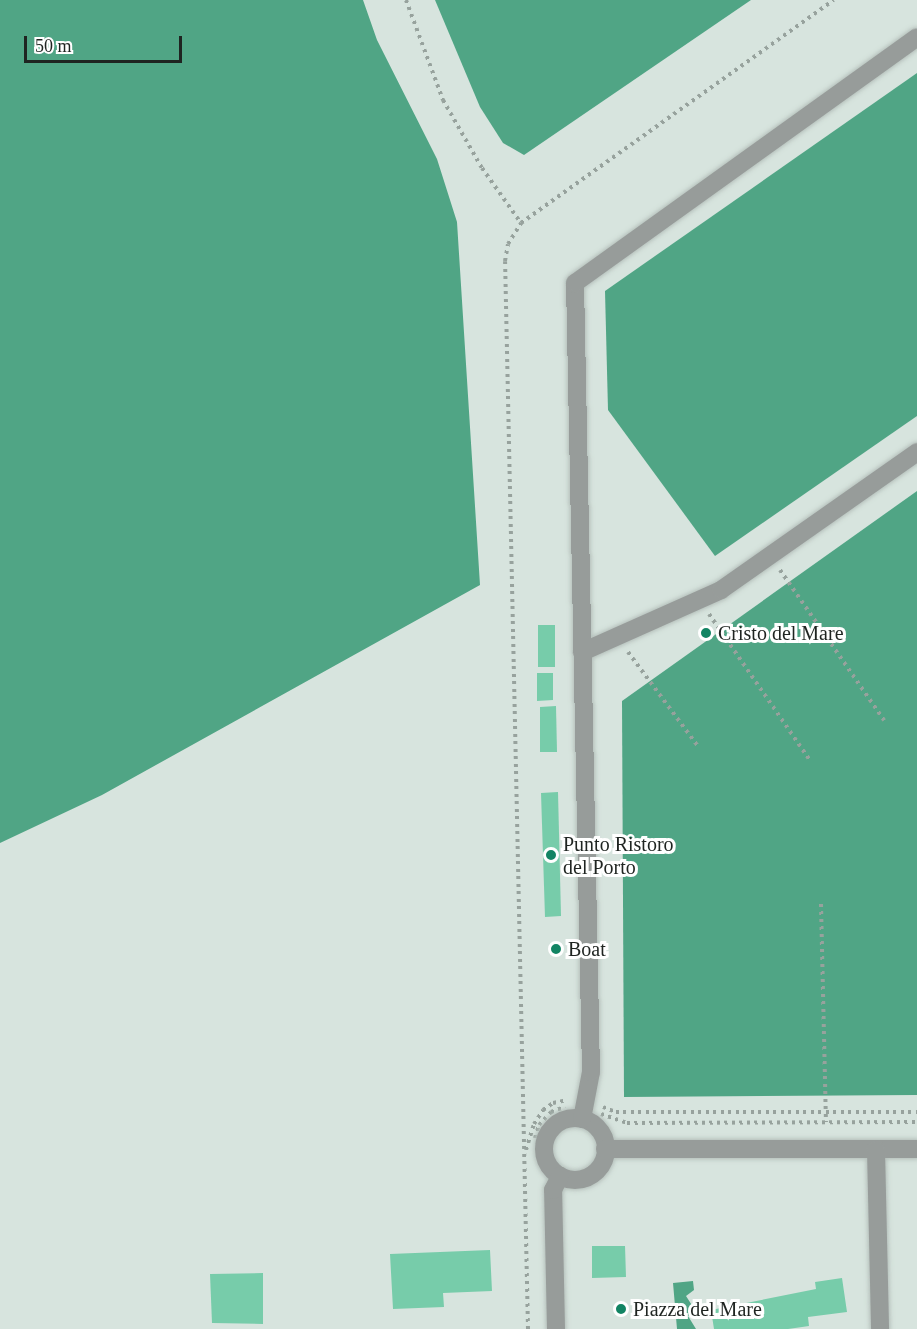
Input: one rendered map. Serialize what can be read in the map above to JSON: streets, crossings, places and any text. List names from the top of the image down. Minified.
{"places":["Cristo del Mare","Punto Ristoro del Porto","Boat","Piazza del Mare"],"scale_bar":"50 m"}
